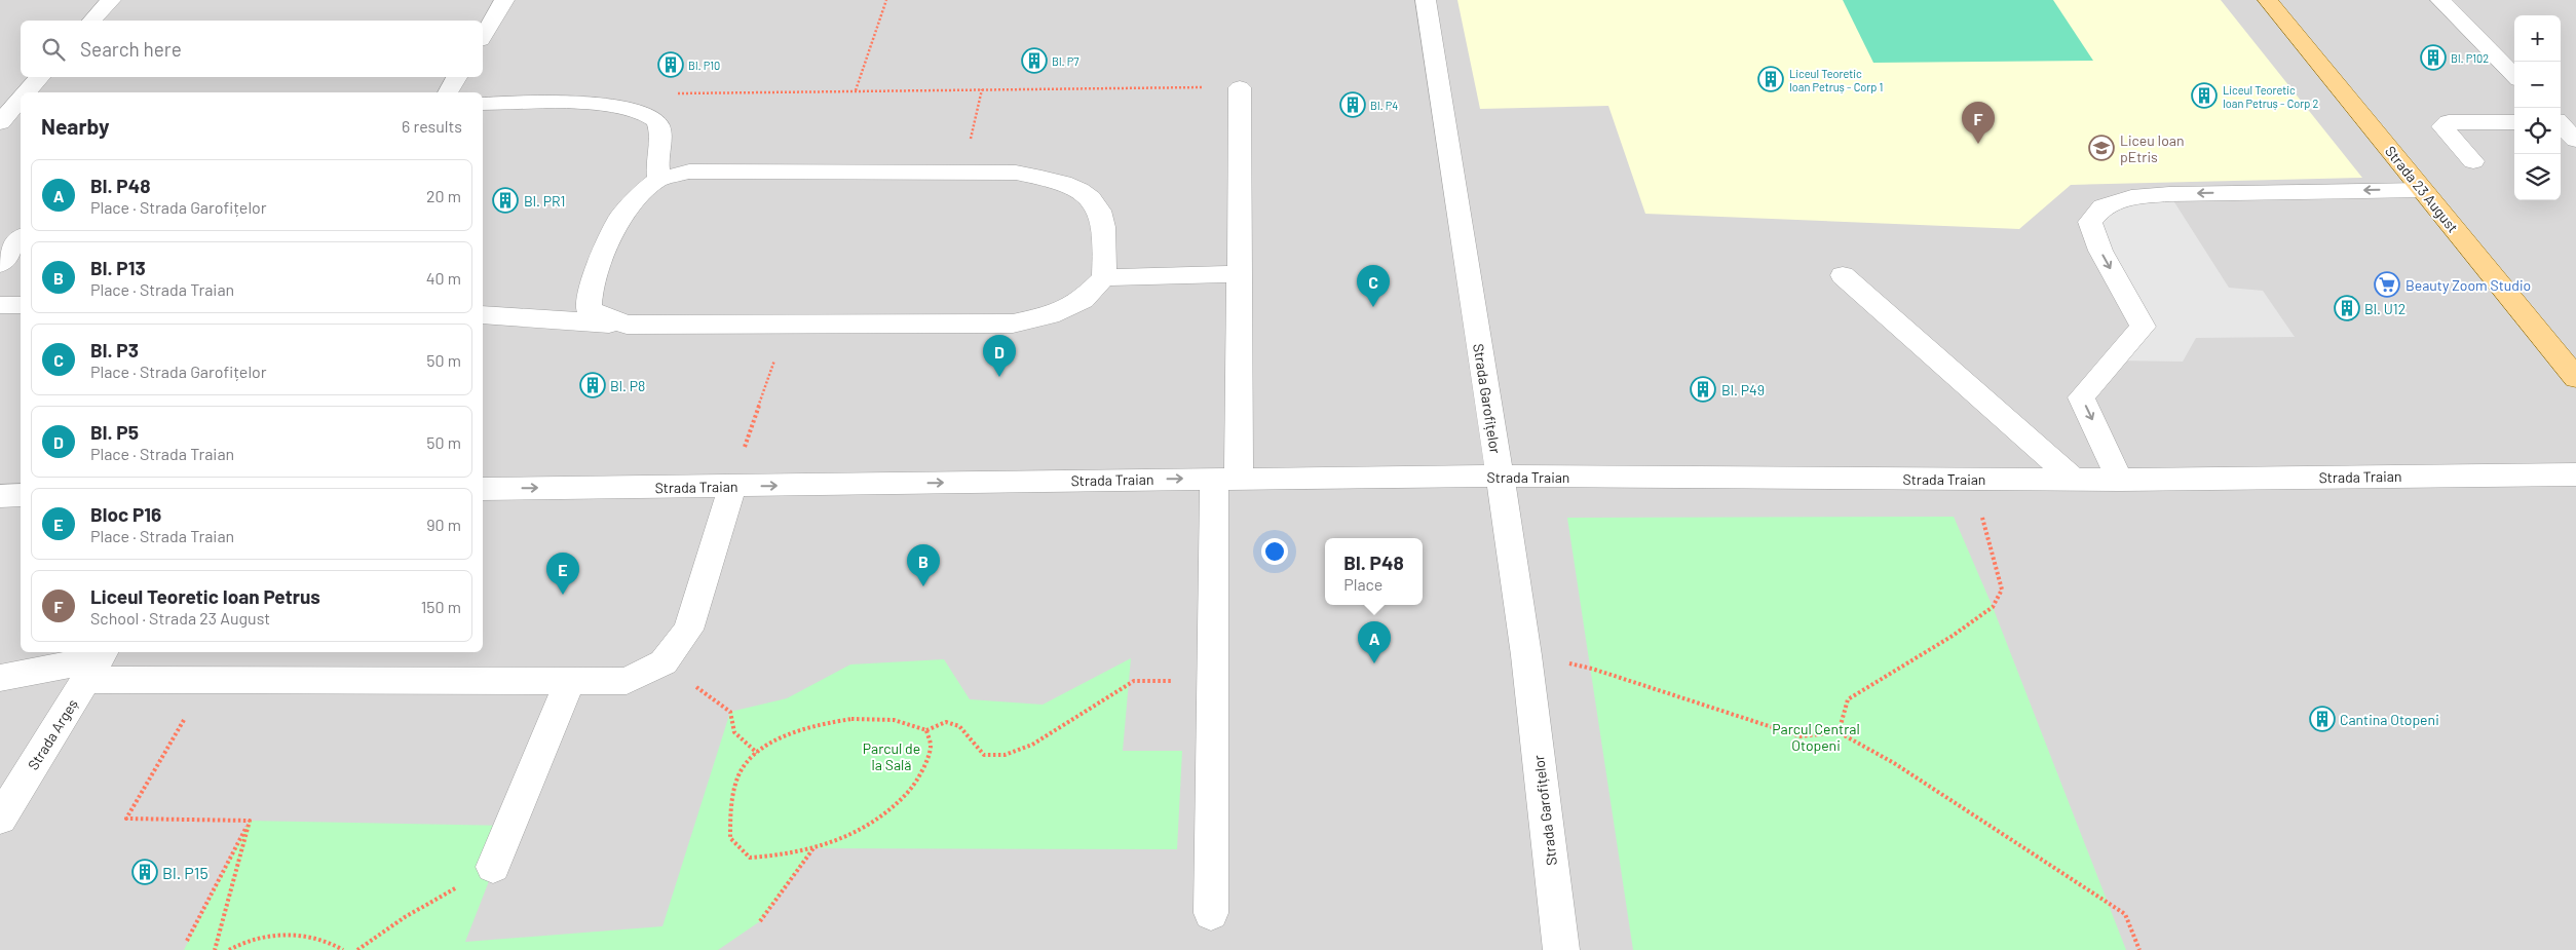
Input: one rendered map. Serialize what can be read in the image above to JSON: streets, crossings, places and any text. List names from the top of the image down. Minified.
{"streets":{"main road":["Strada 23 August"],"street":["Strada Garofițelor","Strada Traian","Strada Argeș"]},"crossings":[["Strada Garofițelor","Strada Traian"]],"parks":["Parcul Central Otopeni","Parcul de la Sală"],"places":{"building":["Bl. P102","Bl. P7","Bl. P10","Liceul Teoretic Ioan Petruș - Corp 1","Liceul Teoretic Ioan Petruș - Corp 2","Bl. P4","Bl. PR1","Bl. U12","Bl. P8","Bl. P49","Cantina Otopeni","Bl. P15"],"school or university":["Liceu Ioan pEtris"],"supermarket":["Beauty Zoom Studio"]},"page":{"map_buttons":["+","−"],"search":"Search here","heading":["Nearby","6 results"],"pins":["F","C","D","B","E","A"],"list":[{"mark":"A","name":"Bl. P48","note":"Place · Strada Garofițelor","value":"20 m"},{"mark":"B","name":"Bl. P13","note":"Place · Strada Traian","value":"40 m"},{"mark":"C","name":"Bl. P3","note":"Place · Strada Garofițelor","value":"50 m"},{"mark":"D","name":"Bl. P5","note":"Place · Strada Traian","value":"50 m"},{"mark":"E","name":"Bloc P16","note":"Place · Strada Traian","value":"90 m"},{"mark":"F","name":"Liceul Teoretic Ioan Petrus","note":"School · Strada 23 August","value":"150 m"}],"popup":["Bl. P48","Place"]}}
